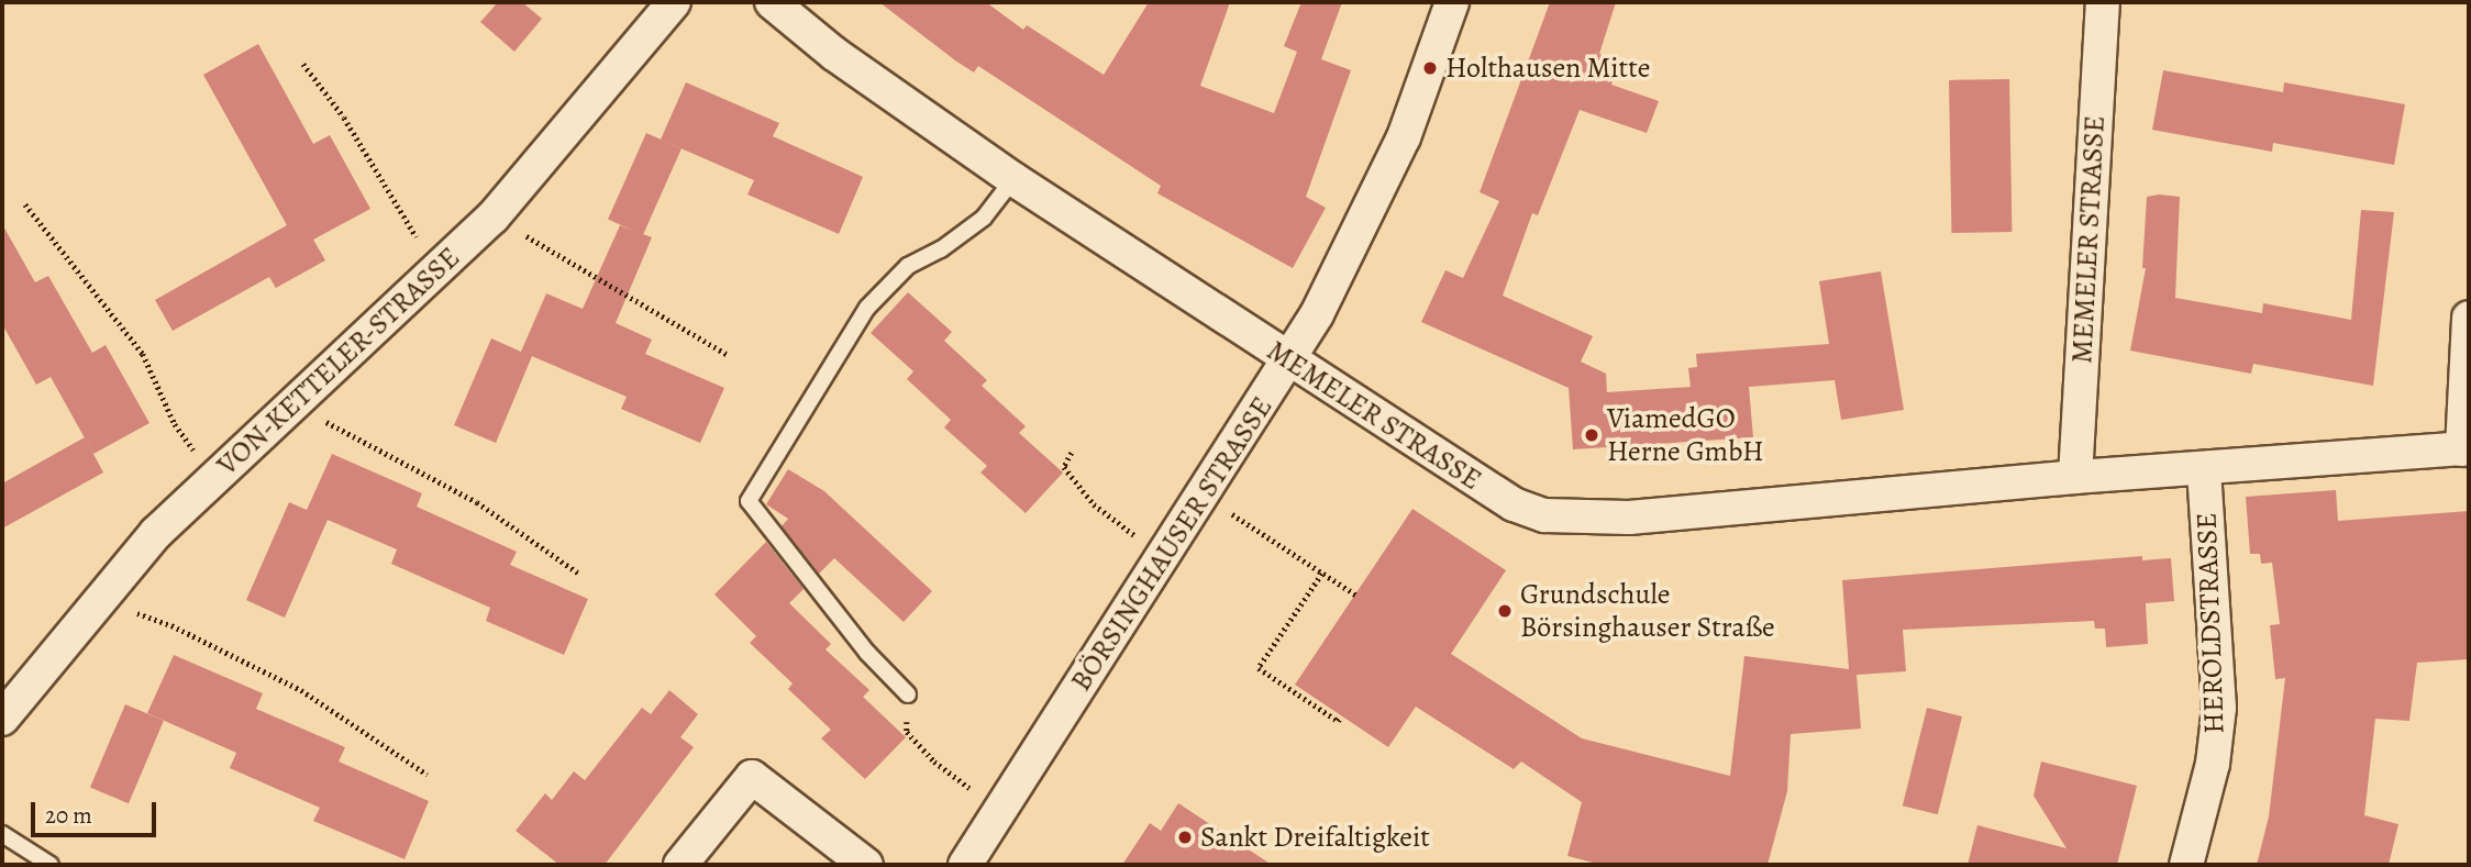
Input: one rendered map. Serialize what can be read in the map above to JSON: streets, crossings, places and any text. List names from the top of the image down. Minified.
{"streets":{"street":["MEMELER STRASSE","VON-KETTELER-STRASSE","BÖRSINGHAUSER STRASSE","HEROLDSTRASSE"]},"crossings":[["MEMELER STRASSE","BÖRSINGHAUSER STRASSE"],["MEMELER STRASSE","HEROLDSTRASSE"]],"places":["Holthausen Mitte","ViamedGO Herne GmbH","Grundschule Börsinghauser Straße","Sankt Dreifaltigkeit"],"scale_bar":"20 m"}
